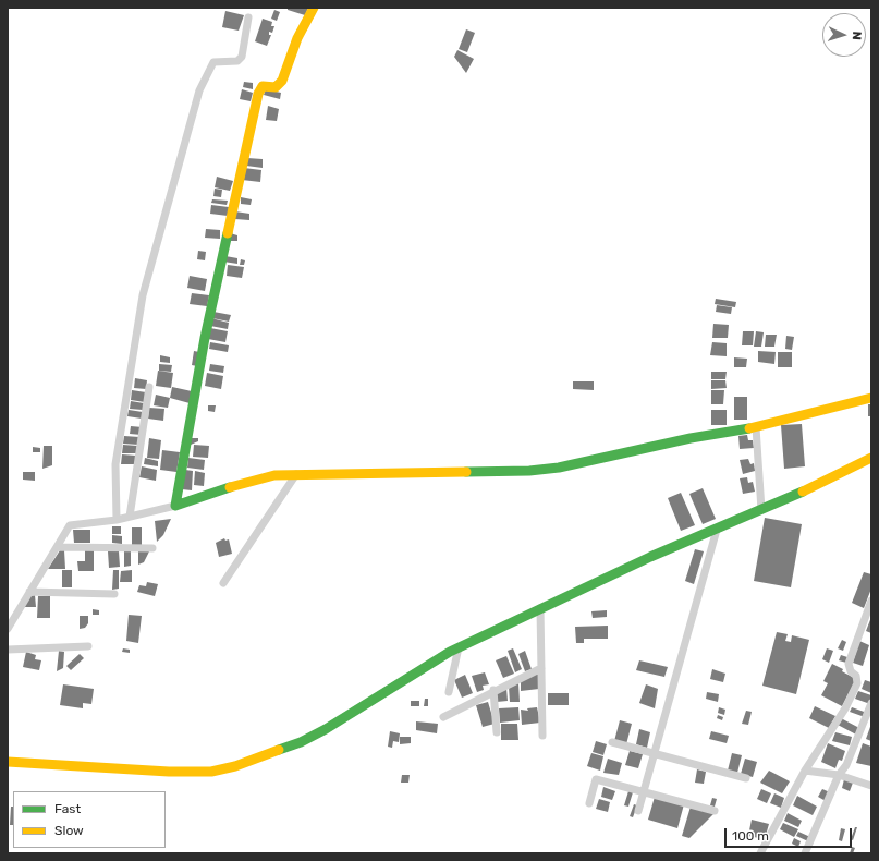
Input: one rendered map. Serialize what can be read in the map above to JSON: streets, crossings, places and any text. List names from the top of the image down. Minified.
{"legend":["Fast","Slow"],"scale_bar":"100 m","north":"right"}
